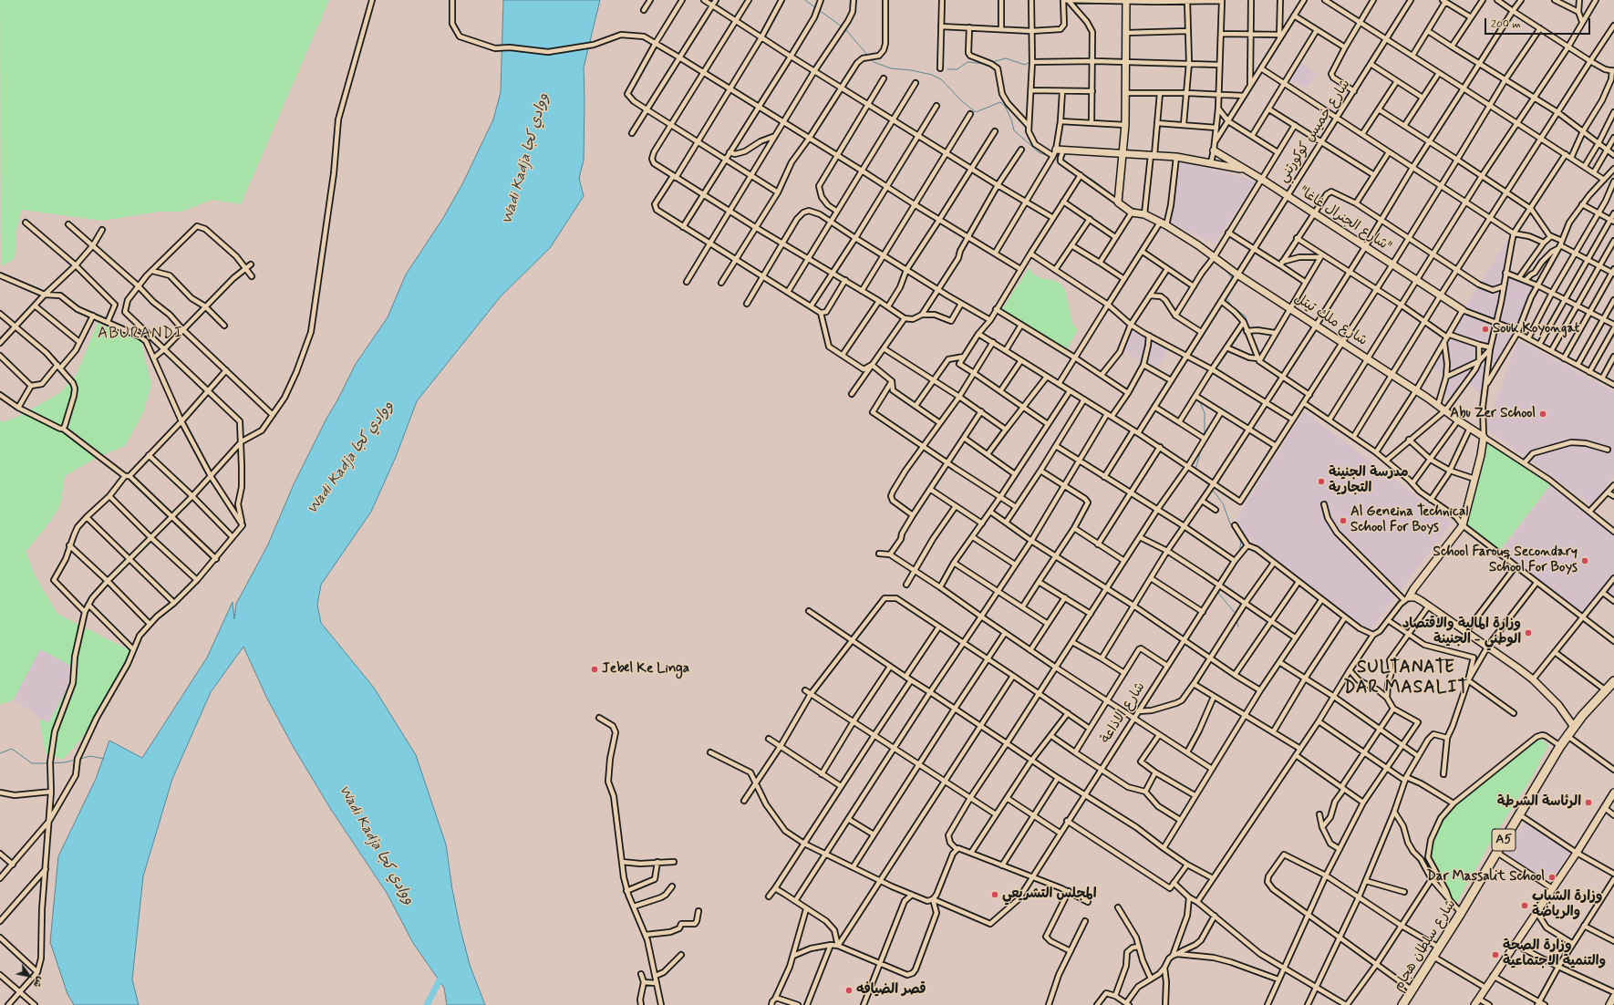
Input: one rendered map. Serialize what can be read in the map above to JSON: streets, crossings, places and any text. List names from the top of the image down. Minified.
{"streets":{"highway":["A5","شارع سلطان هجام"],"main road":["\"شارع الجنرال غاغا\"","شارع ملك تيتل"],"street":["شارع خميس كوكورتني","شارع الاذاعة"]},"crossings":[["شارع خميس كوكورتني","\"شارع الجنرال غاغا\""],["شارع خميس كوكورتني","شارع ملك تيتل"]],"districts":["ABURANDI","SULTANATE DAR MASALIT"],"water":["Wadi Kadja ووادي كجا"],"places":["Souk Koyongat","Abu Zer School","مدرسة الجنينة التجارية","Al Geneina Technical School For Boys","School Farouq Secondary School For Boys","وزارة المالية والاقتصاد الوطني - الجنينة","Jebel Ke Linga","الرئاسة الشرطة","Dar Massalit School","المجلس التشريعي","وزارة الشباب والرياضة","وزارة الصحة والتنمية الاجتماعية","قصر الضيافه"],"scale_bar":"200 m","north":"bottom right"}
